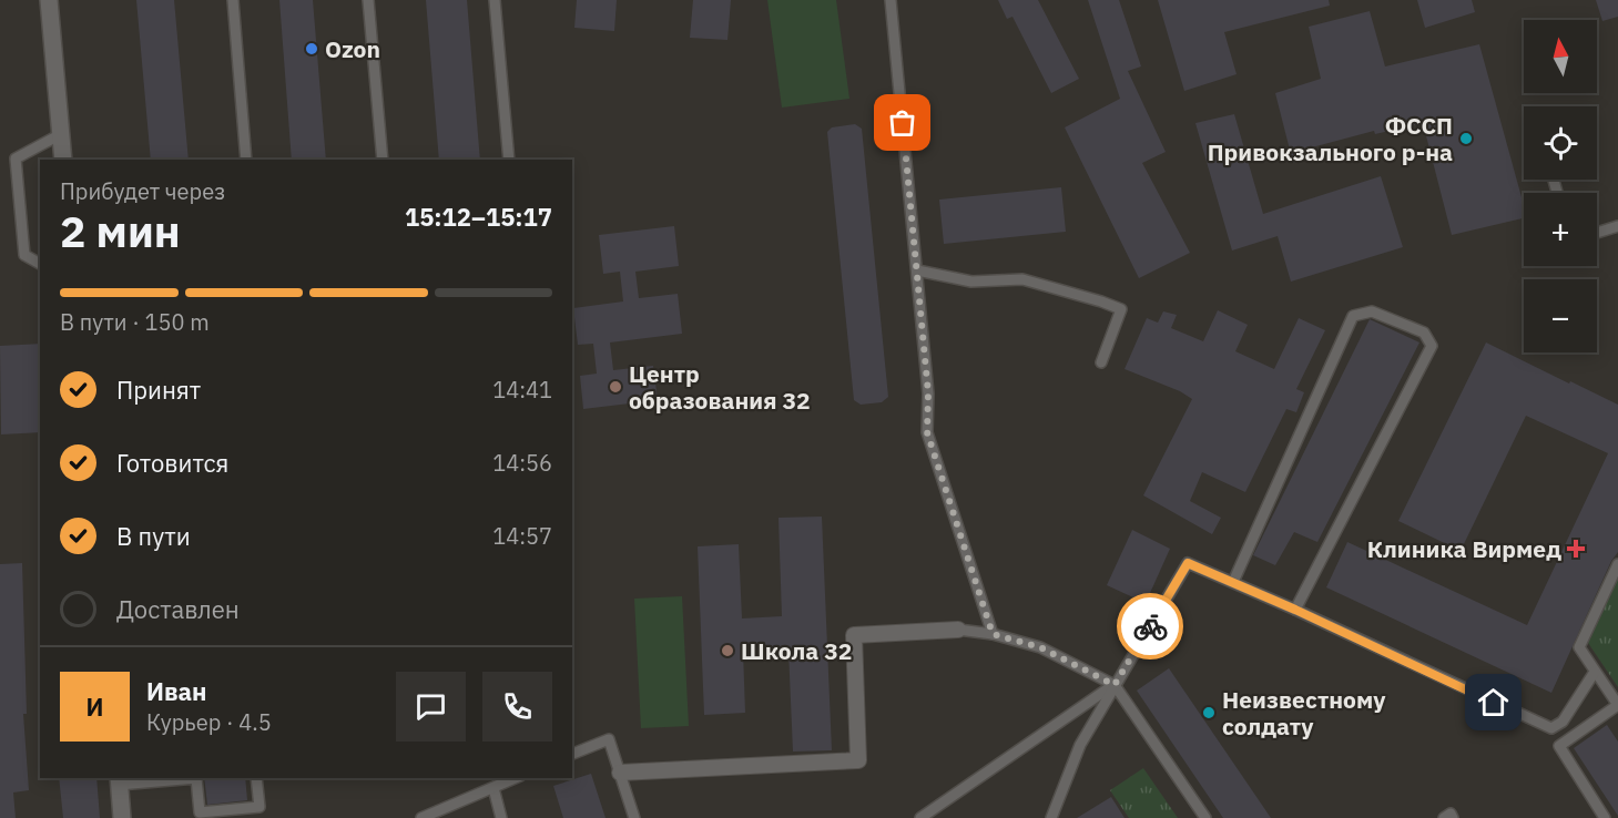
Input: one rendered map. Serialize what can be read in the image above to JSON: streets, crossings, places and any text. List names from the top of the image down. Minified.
{"places":{"other":["Ozon","ФССП Привокзального р-на","Центр образования 32","Школа 32","Неизвестному солдату"],"health":["Клиника Вирмед"]},"north":"top","page":{"map_buttons":["+","−"],"heading":["2 мин","Прибудет через","15:12–15:17"],"panel":["Иван","Курьер · 4.5"],"bar":"В пути · 150 m","list":[["Принят","14:41"],["Готовится","14:56"],["В пути","14:57"],"Доставлен"],"round":"И"}}
